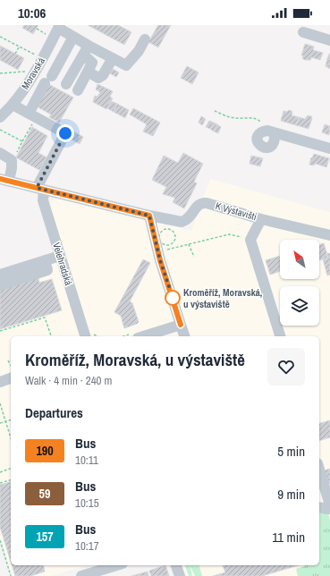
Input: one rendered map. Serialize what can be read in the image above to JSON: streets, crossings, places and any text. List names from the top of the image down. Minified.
{"streets":{"street":["Moravská","K Výstavišti","Velehradská"]},"places":["Kroměříž, Moravská, u výstaviště"],"lines":["bus line 190"],"north":"top left","page":{"status":"10:06","heading":[["Kroměříž, Moravská, u výstaviště","Walk · 4 min · 240 m"],"Departures"],"list":[{"mark":"190","name":"Bus","note":"10:11","value":"5 min"},{"mark":"59","name":"Bus","note":"10:15","value":"9 min"},{"mark":"157","name":"Bus","note":"10:17","value":"11 min"}]}}
